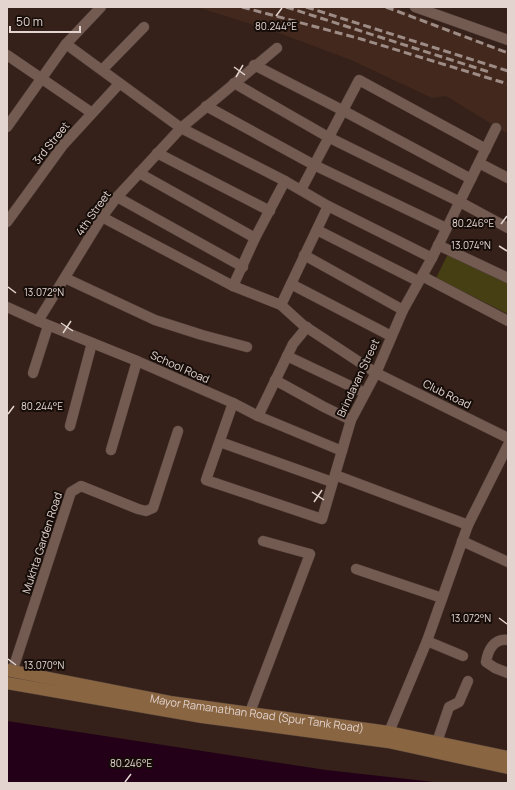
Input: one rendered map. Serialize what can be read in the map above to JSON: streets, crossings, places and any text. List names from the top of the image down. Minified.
{"streets":{"main road":["Mayor Ramanathan Road (Spur Tank Road)"],"street":["3rd Street","4th Street","School Road","Brindavan Street","Club Road","Mukhta Garden Road"]},"crossings":[["4th Street","School Road"],["4th Street","Club Road"],["School Road","Brindavan Street"],["Brindavan Street","Club Road"],["Mukhta Garden Road","Mayor Ramanathan Road (Spur Tank Road)"]],"scale_bar":"50 m","coordinates":["80.244°E","80.246°E","13.074°N","13.072°N","13.070°N"]}
